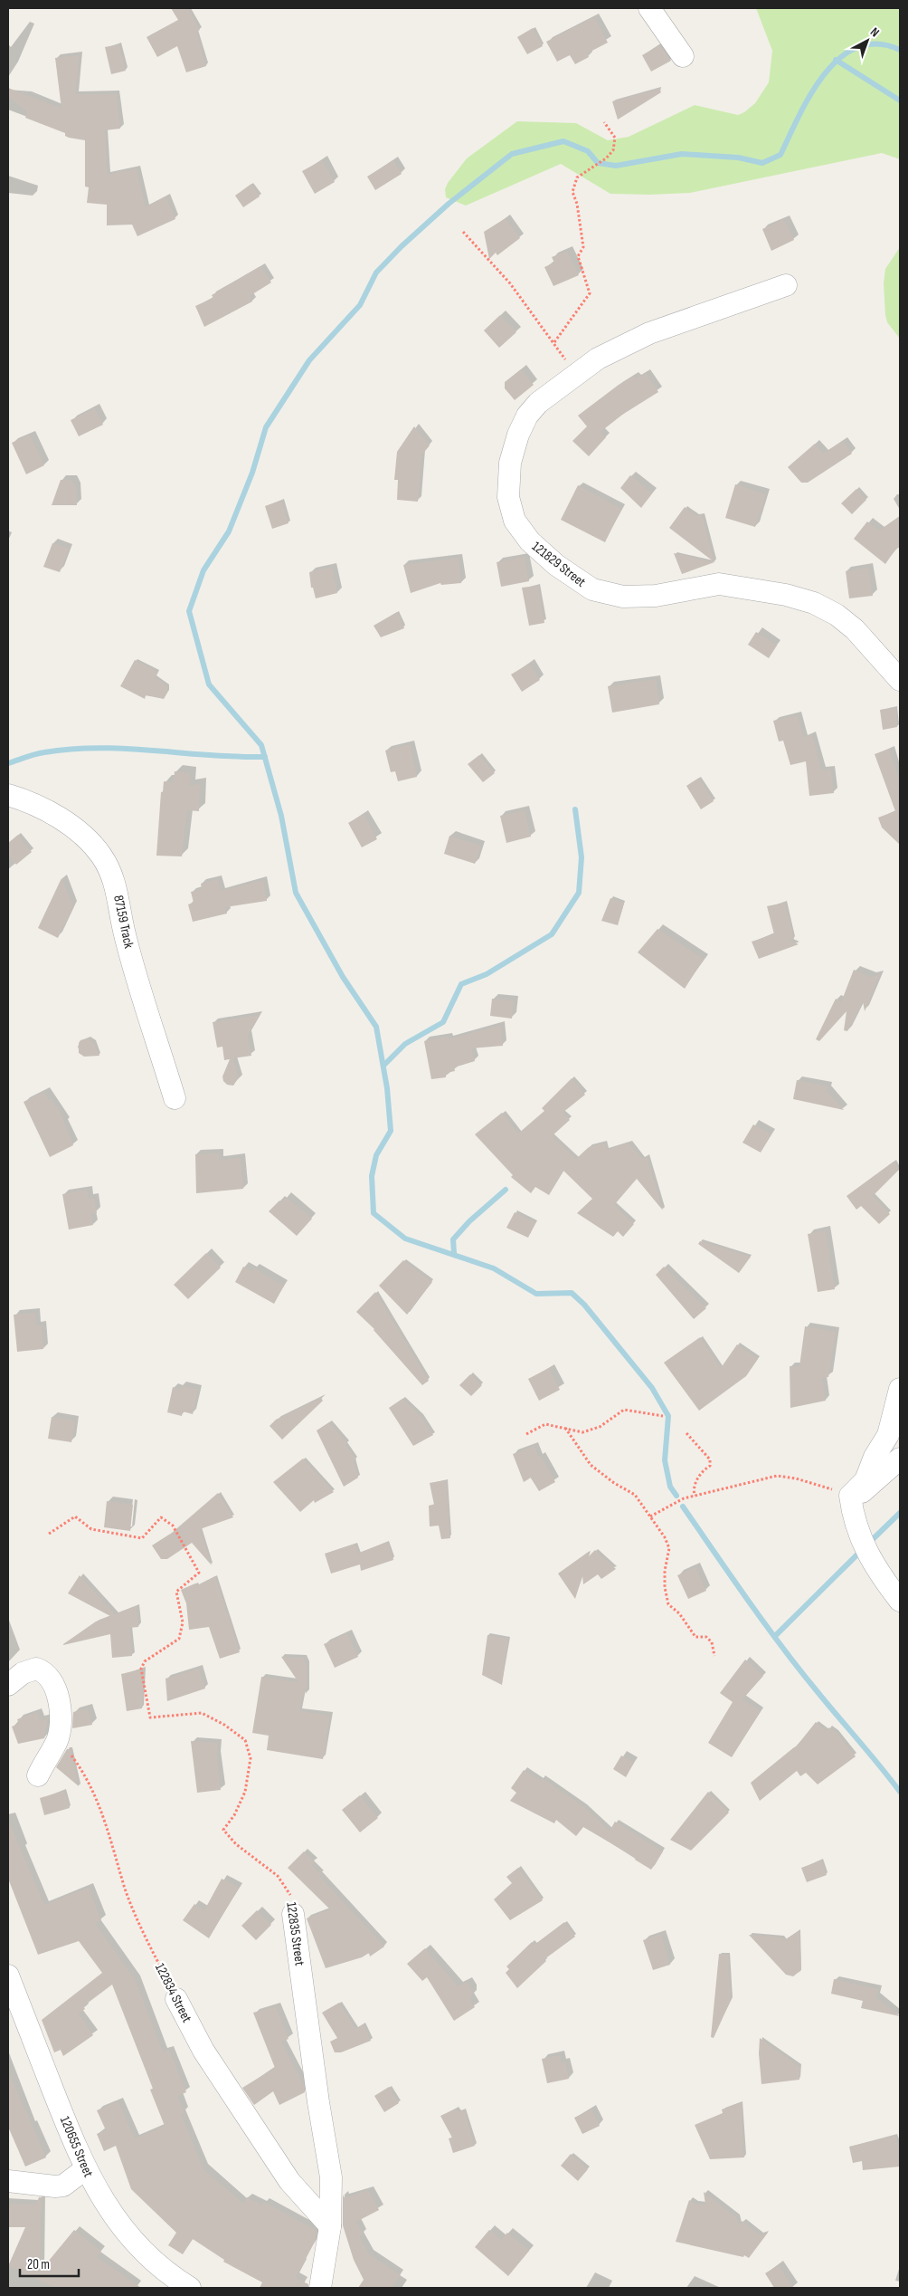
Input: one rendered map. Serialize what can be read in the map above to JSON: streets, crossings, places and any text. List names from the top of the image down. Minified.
{"streets":{"street":["121829 Street","87159 Track","122835 Street","122834 Street","120655 Street"]},"crossings":[["122835 Street","122834 Street"]],"scale_bar":"20 m","north":"top right"}
